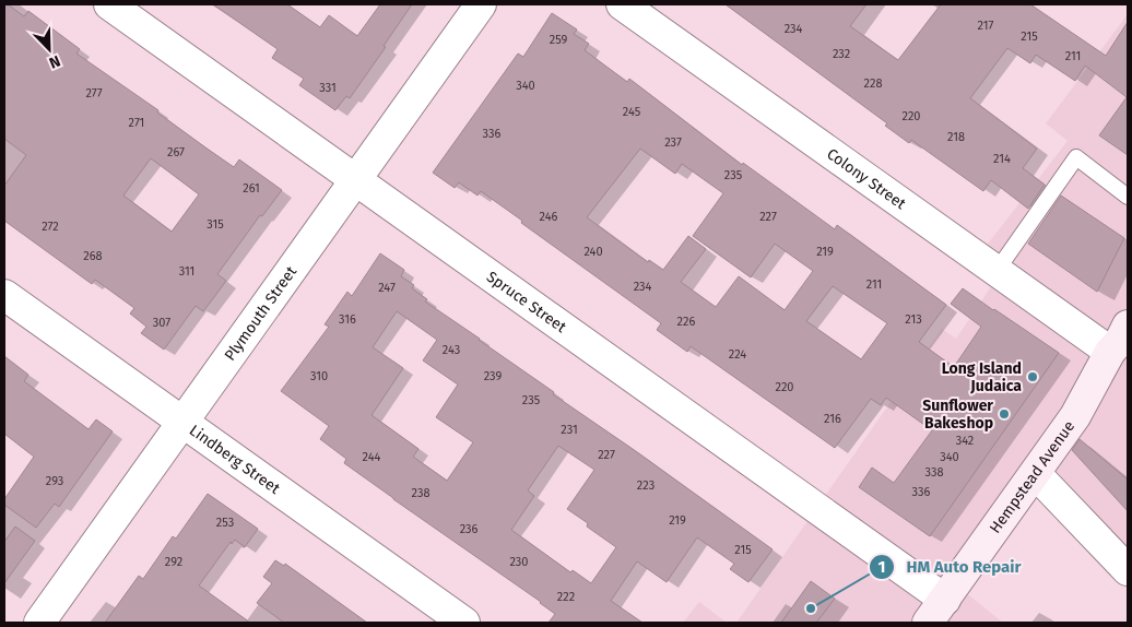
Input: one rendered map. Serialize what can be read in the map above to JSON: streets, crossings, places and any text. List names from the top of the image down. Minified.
{"streets":{"main road":["Hempstead Avenue"],"street":["Colony Street","Spruce Street","Plymouth Street","Lindberg Street"]},"crossings":[["Colony Street","Hempstead Avenue"],["Spruce Street","Plymouth Street"],["Spruce Street","Hempstead Avenue"],["Plymouth Street","Lindberg Street"]],"places":["Long Island Judaica","Sunflower Bakeshop","HM Auto Repair"],"house_numbers":["217","234","215","259","232","211","228","340","331","277","245","220","271","336","218","237","267","214","235","261","246","227","315","272","240","219","268","311","211","234","247","316","213","226","307","243","224","310","239","220","235","216","231","342","227","244","340","338","293","223","336","238","219","253","236","215","292","230","222"],"north":"bottom right"}
